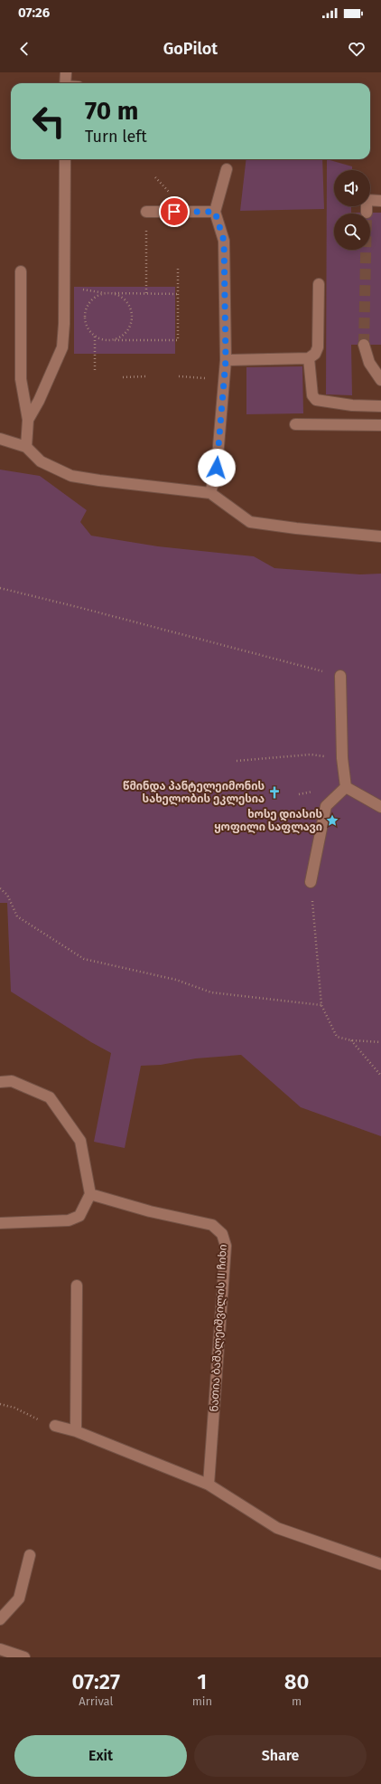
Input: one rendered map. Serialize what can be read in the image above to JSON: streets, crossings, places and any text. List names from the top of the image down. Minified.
{"streets":{"street":["ნათია ბაშალეიშვილის II ჩიხი"]},"places":{"church":["წმინდა პანტელეიმონის სახელობის ეკლესია"],"place":["ხოსე დიასის ყოფილი საფლავი"]},"page":{"status":"07:26","header":"GoPilot","turn":["70 m","Turn left"],"eta":["07:27","Arrival","1","min","80","m"],"buttons":["Exit","Share"]}}
